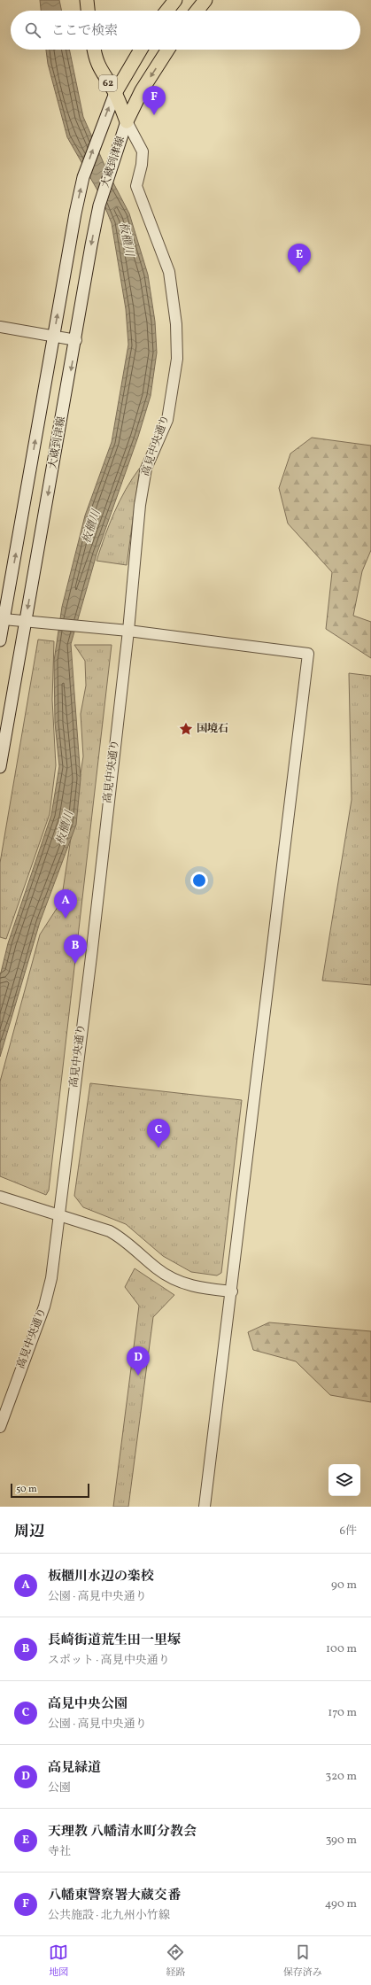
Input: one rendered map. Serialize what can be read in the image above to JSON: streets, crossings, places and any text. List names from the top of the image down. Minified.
{"streets":{"main road":["62","大蔵到津線"],"street":["高見中央通り"]},"crossings":[["62","大蔵到津線"],["62","高見中央通り"],["大蔵到津線","高見中央通り"]],"water":["板櫃川"],"places":{"place":["国境石"]},"scale_bar":"50 m","page":{"search":"ここで検索","pins":["F","E","A","B","C","D"],"scale":"50 m","heading":["周辺","6件"],"list":[{"mark":"A","name":"板櫃川水辺の楽校","note":"公園 · 高見中央通り","value":"90 m"},{"mark":"B","name":"長崎街道荒生田一里塚","note":"スポット · 高見中央通り","value":"100 m"},{"mark":"C","name":"高見中央公園","note":"公園 · 高見中央通り","value":"170 m"},{"mark":"D","name":"高見緑道","note":"公園","value":"320 m"},{"mark":"E","name":"天理教 八幡清水町分教会","note":"寺社","value":"390 m"},{"mark":"F","name":"八幡東警察署大蔵交番","note":"公共施設 · 北九州小竹線","value":"490 m"}],"nav":["地図","経路","保存済み"]}}
